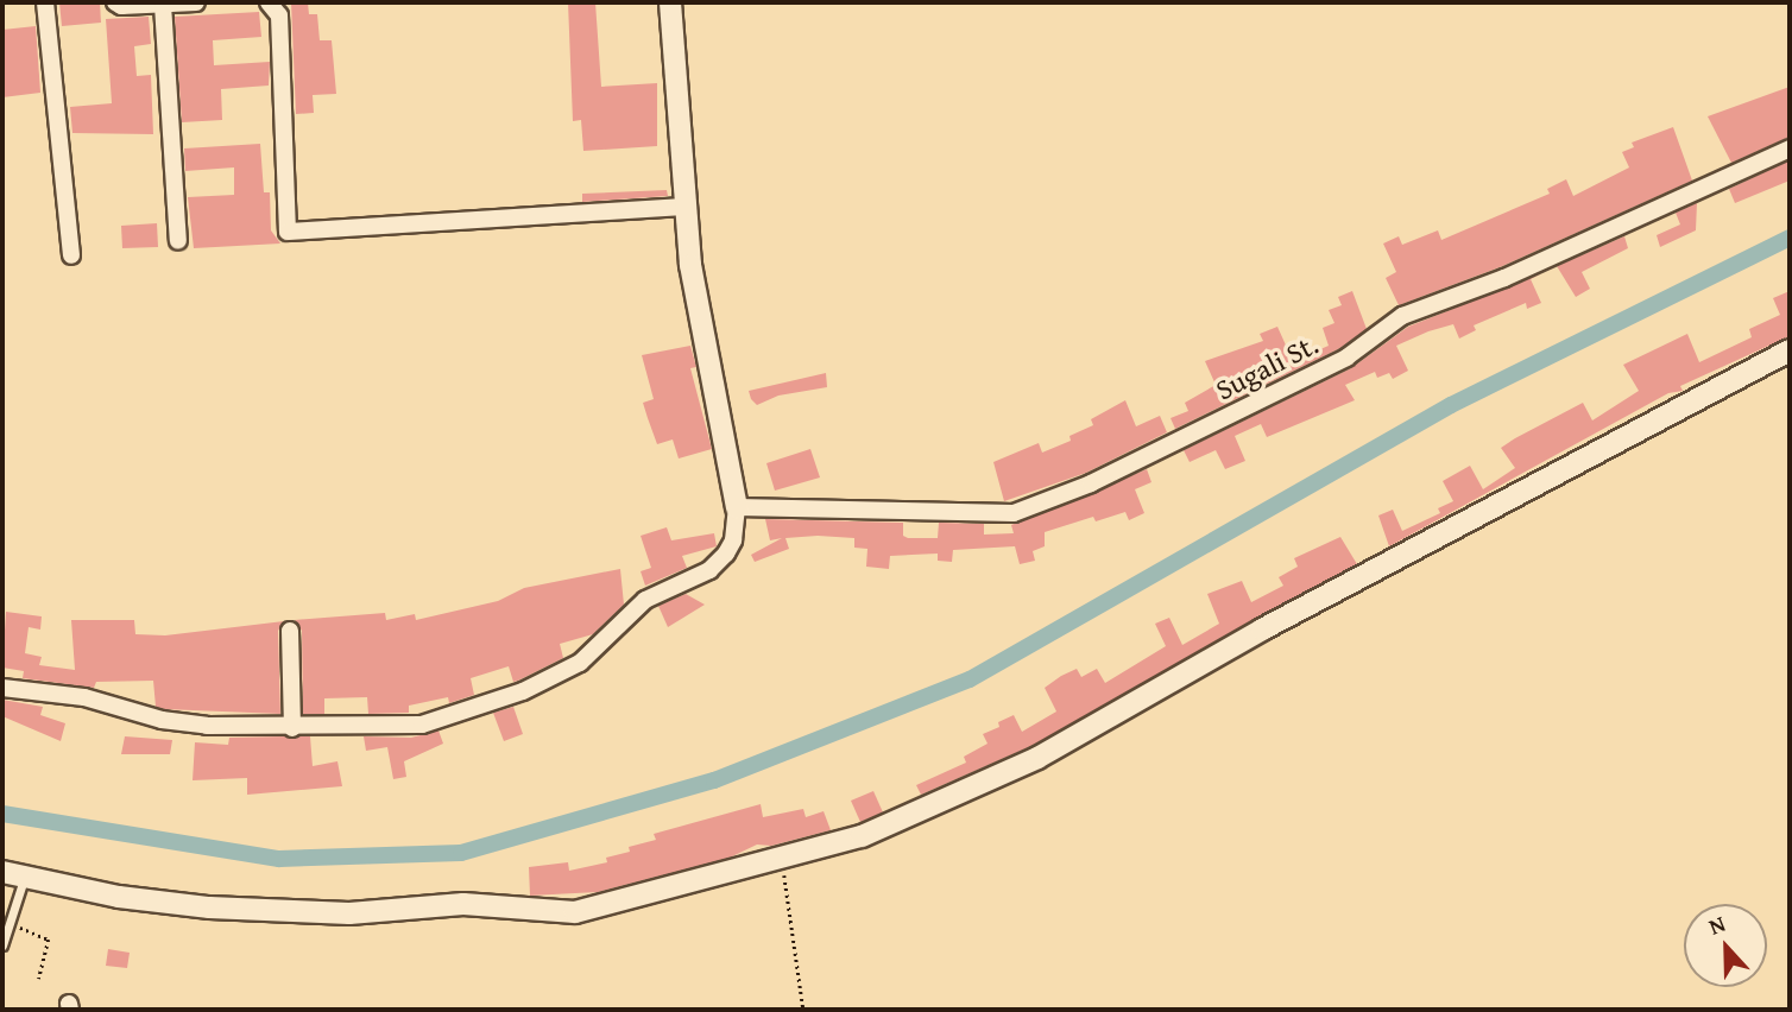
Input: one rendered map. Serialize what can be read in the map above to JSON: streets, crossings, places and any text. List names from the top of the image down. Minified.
{"streets":{"street":["Sugali St."]},"north":"top"}
